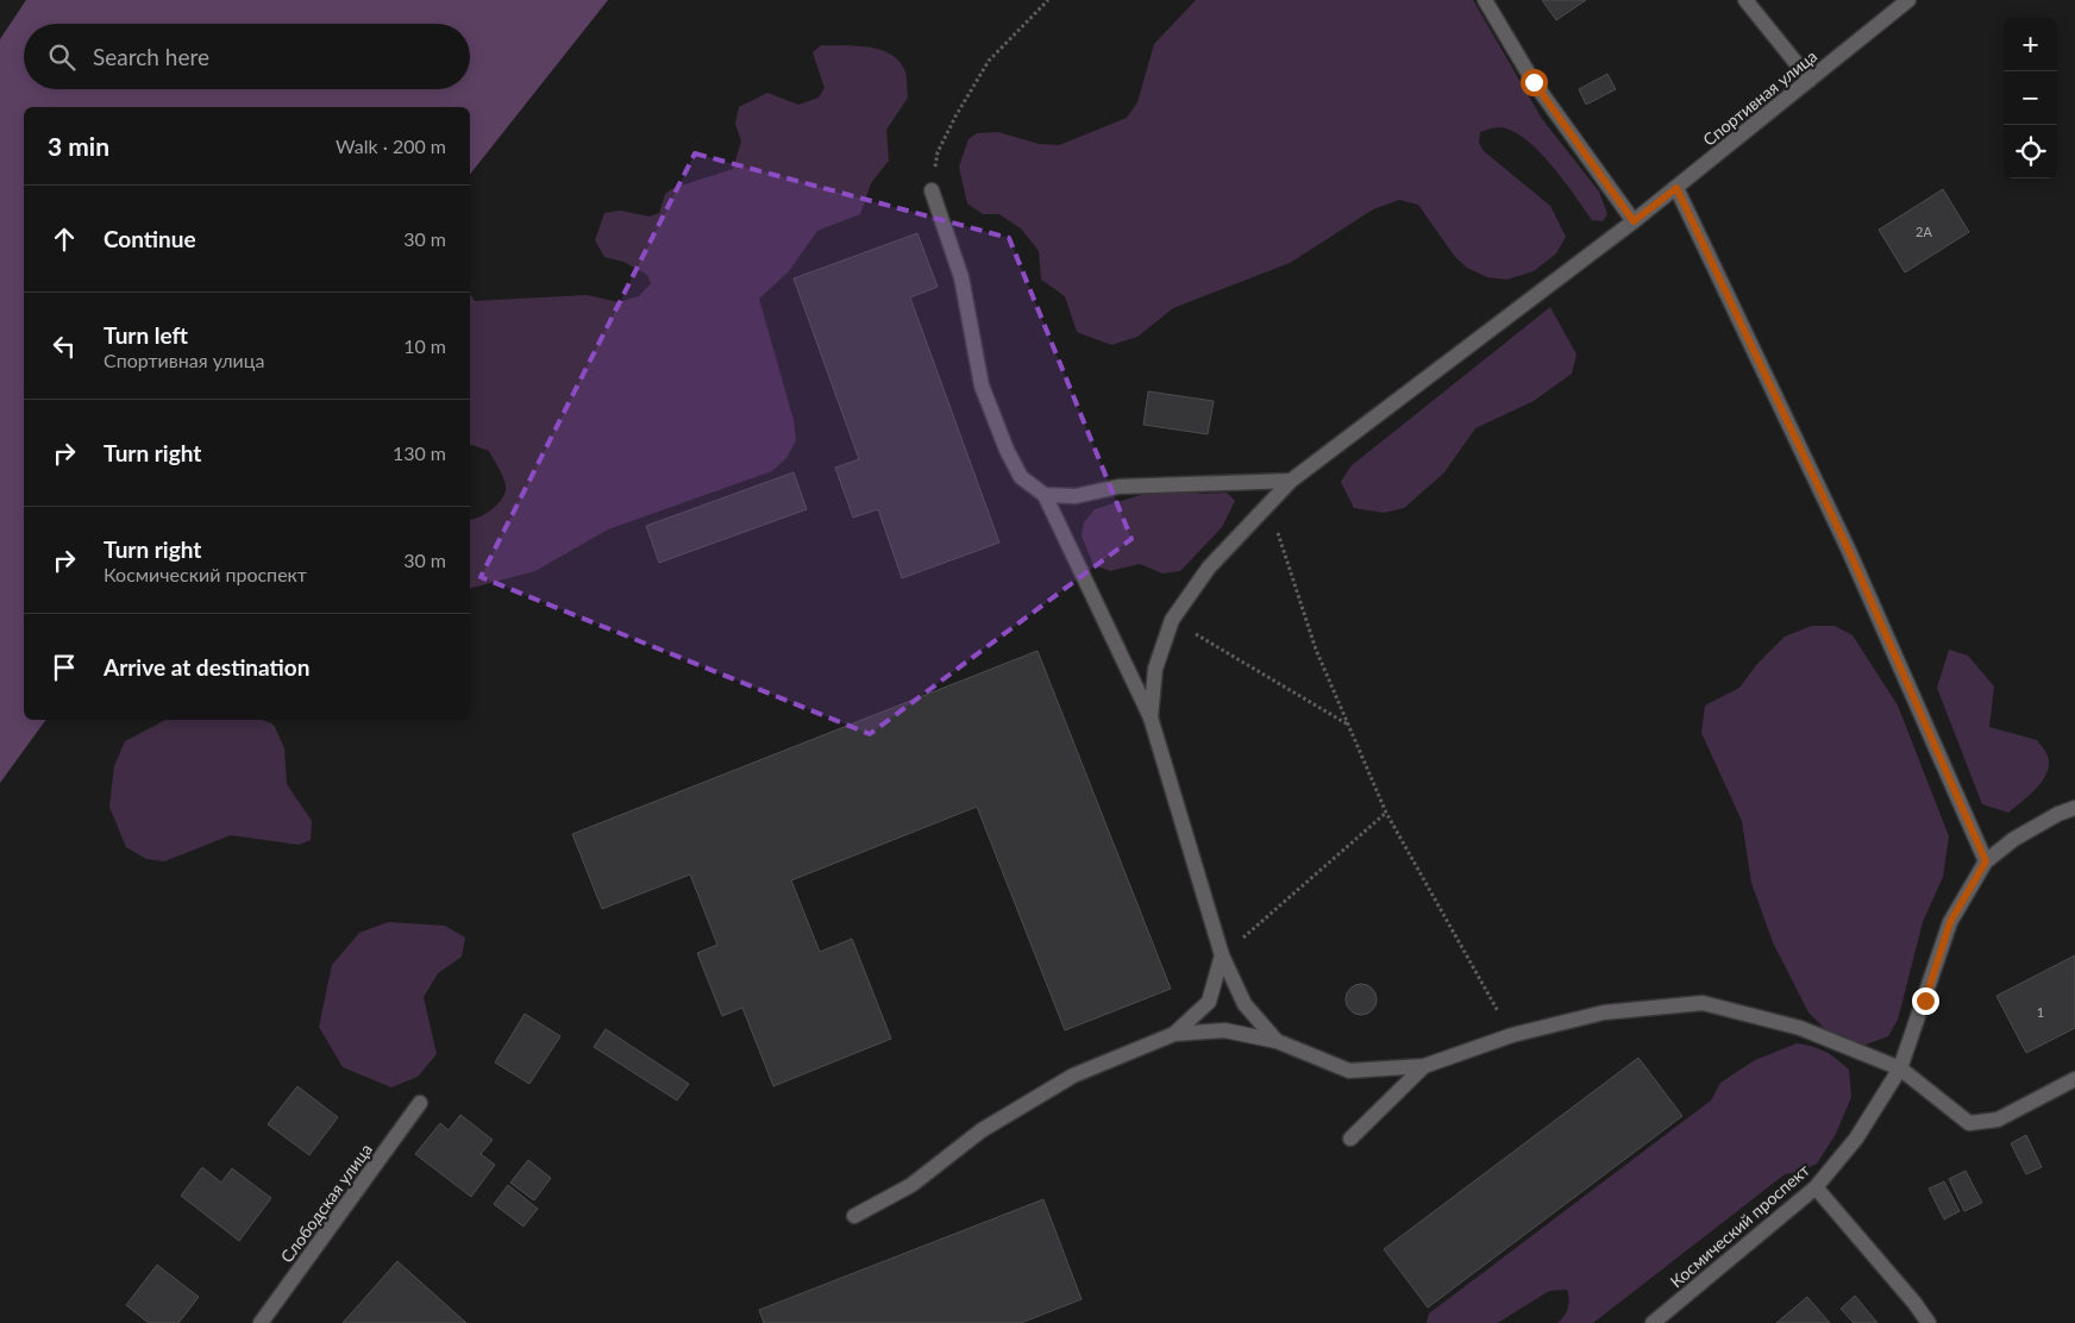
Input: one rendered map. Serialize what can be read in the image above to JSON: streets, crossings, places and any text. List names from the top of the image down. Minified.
{"streets":{"street":["Спортивная улица","Слободская улица","Космический проспект"]},"house_numbers":["2А","1"],"page":{"map_buttons":["+","−"],"search":"Search here","heading":["3 min","Walk · 200 m"],"list":[["Continue","30 m"],["Turn left","Спортивная улица","10 m"],["Turn right","130 m"],["Turn right","Космический проспект","30 m"],"Arrive at destination"]}}
